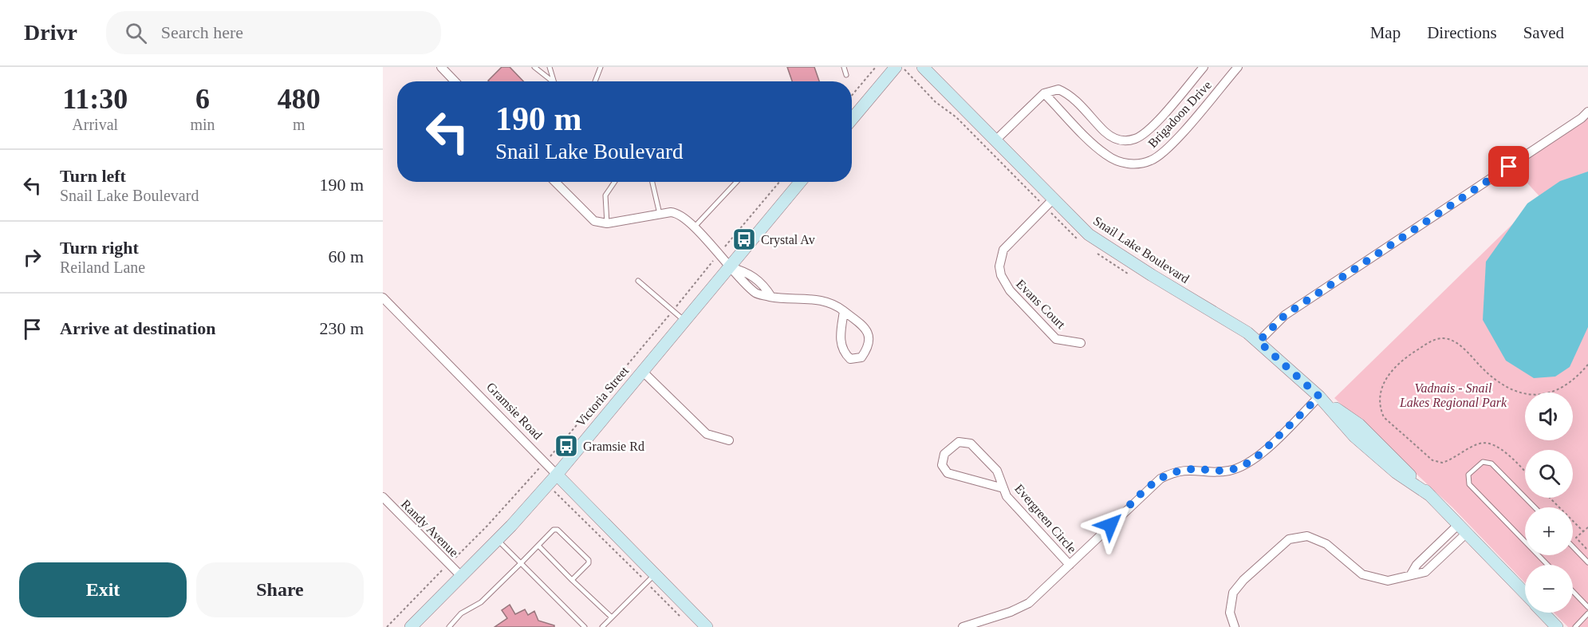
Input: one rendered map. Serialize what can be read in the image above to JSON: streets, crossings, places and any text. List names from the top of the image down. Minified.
{"streets":{"street":["Brigadoon Drive","Snail Lake Boulevard","Evans Court","Victoria Street","Gramsie Road","Evergreen Circle","Randy Avenue"]},"crossings":[["Snail Lake Boulevard","Evans Court"],["Victoria Street","Gramsie Road"],["Victoria Street","Randy Avenue"]],"parks":["Vadnais - Snail Lakes Regional Park"],"places":{"bus stop":["Crystal Av","Gramsie Rd"]},"page":{"header":"Drivr","search":"Search here","nav":["Map","Directions","Saved"],"eta":["11:30","Arrival","6","min","480","m"],"turn":["190 m","Snail Lake Boulevard"],"list":[{"name":"Turn left","note":"Snail Lake Boulevard","value":"190 m"},{"name":"Turn right","note":"Reiland Lane","value":"60 m"},{"name":"Arrive at destination","value":"230 m"}],"map_buttons":["+","−"],"buttons":["Exit","Share"]}}
